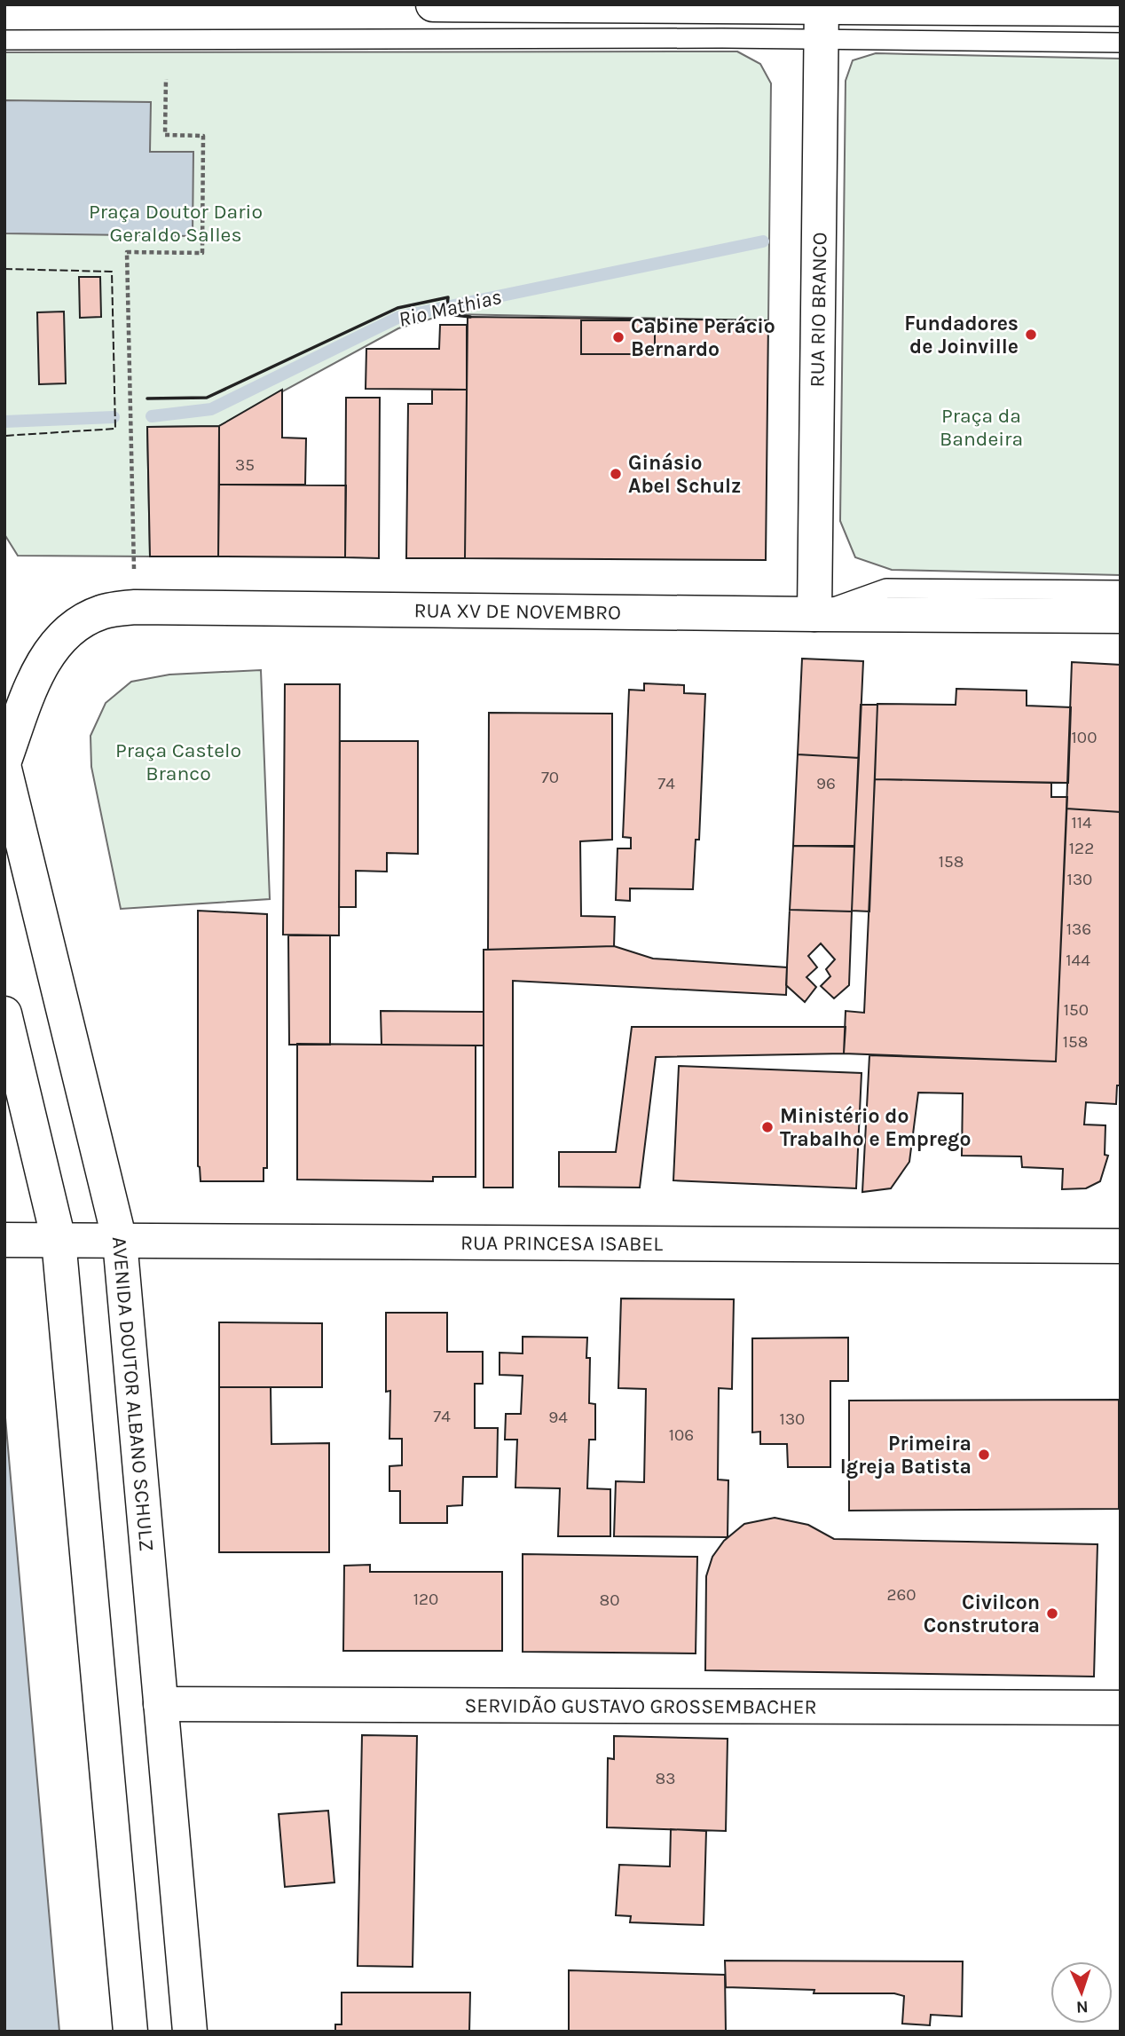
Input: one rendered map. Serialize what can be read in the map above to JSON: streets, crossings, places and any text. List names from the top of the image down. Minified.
{"streets":{"main road":["RUA RIO BRANCO","RUA XV DE NOVEMBRO","RUA PRINCESA ISABEL","AVENIDA DOUTOR ALBANO SCHULZ","SERVIDÃO GUSTAVO GROSSEMBACHER"]},"crossings":[["RUA RIO BRANCO","RUA XV DE NOVEMBRO"],["RUA PRINCESA ISABEL","AVENIDA DOUTOR ALBANO SCHULZ"],["AVENIDA DOUTOR ALBANO SCHULZ","SERVIDÃO GUSTAVO GROSSEMBACHER"]],"water":["Rio Mathias"],"parks":["Praça Doutor Dario Geraldo Salles","Praça da Bandeira","Praça Castelo Branco"],"places":["Fundadores de Joinville","Cabine Perácio Bernardo","Ginásio Abel Schulz","Ministério do Trabalho e Emprego","Primeira Igreja Batista","Civilcon Construtora"],"house_numbers":["35","100","70","74","96","114","122","158","130","136","144","150","158","74","94","130","106","260","120","80","83"],"north":"bottom"}
